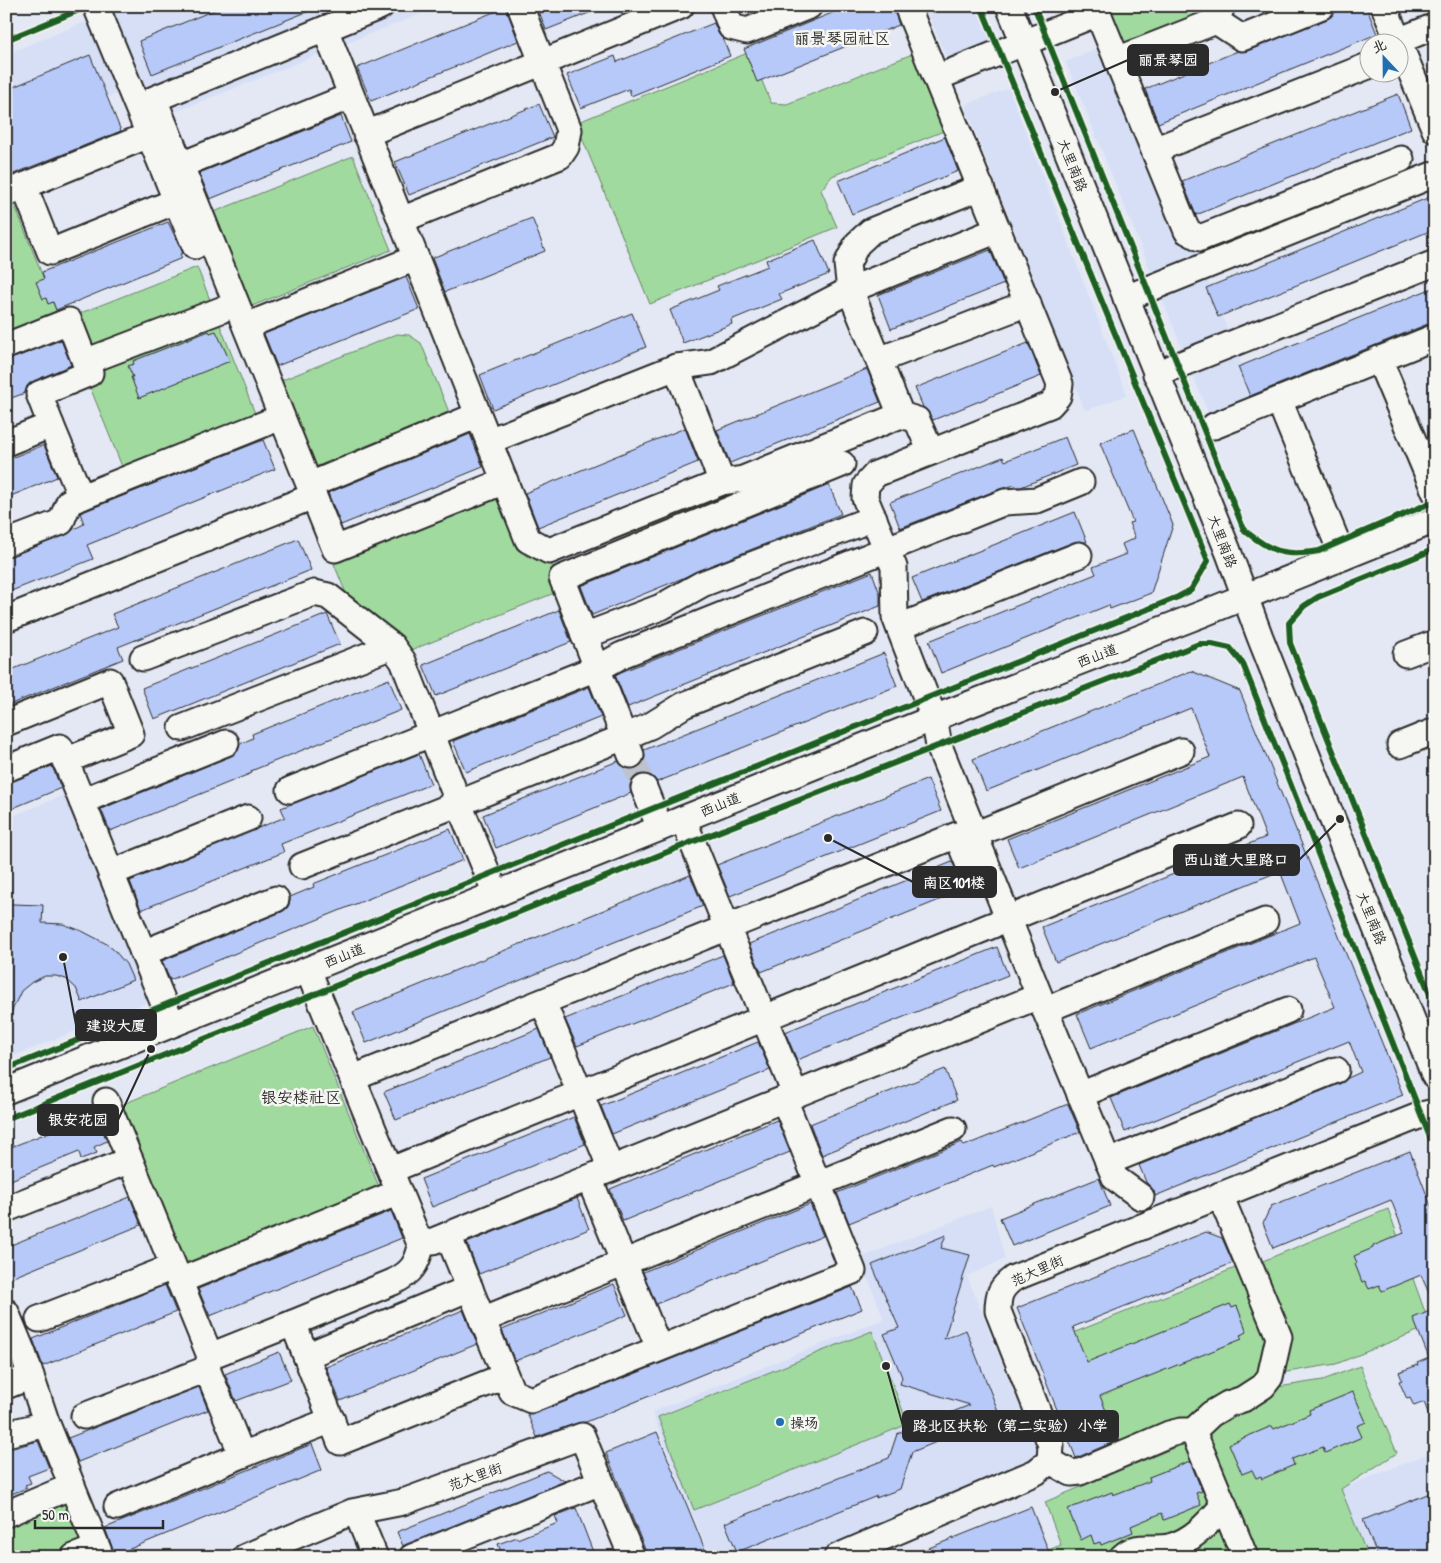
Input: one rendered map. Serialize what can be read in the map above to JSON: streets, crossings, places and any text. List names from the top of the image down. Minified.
{"streets":{"street":["大里南路","西山道","范大里街"]},"crossings":[["大里南路","西山道"]],"districts":["丽景琴园社区","银安楼社区"],"places":["丽景琴园","西山道大里路口","南区101楼","建设大厦","银安花园","路北区扶轮（第二实验）小学","操场"],"scale_bar":"50 m","north":"top"}
